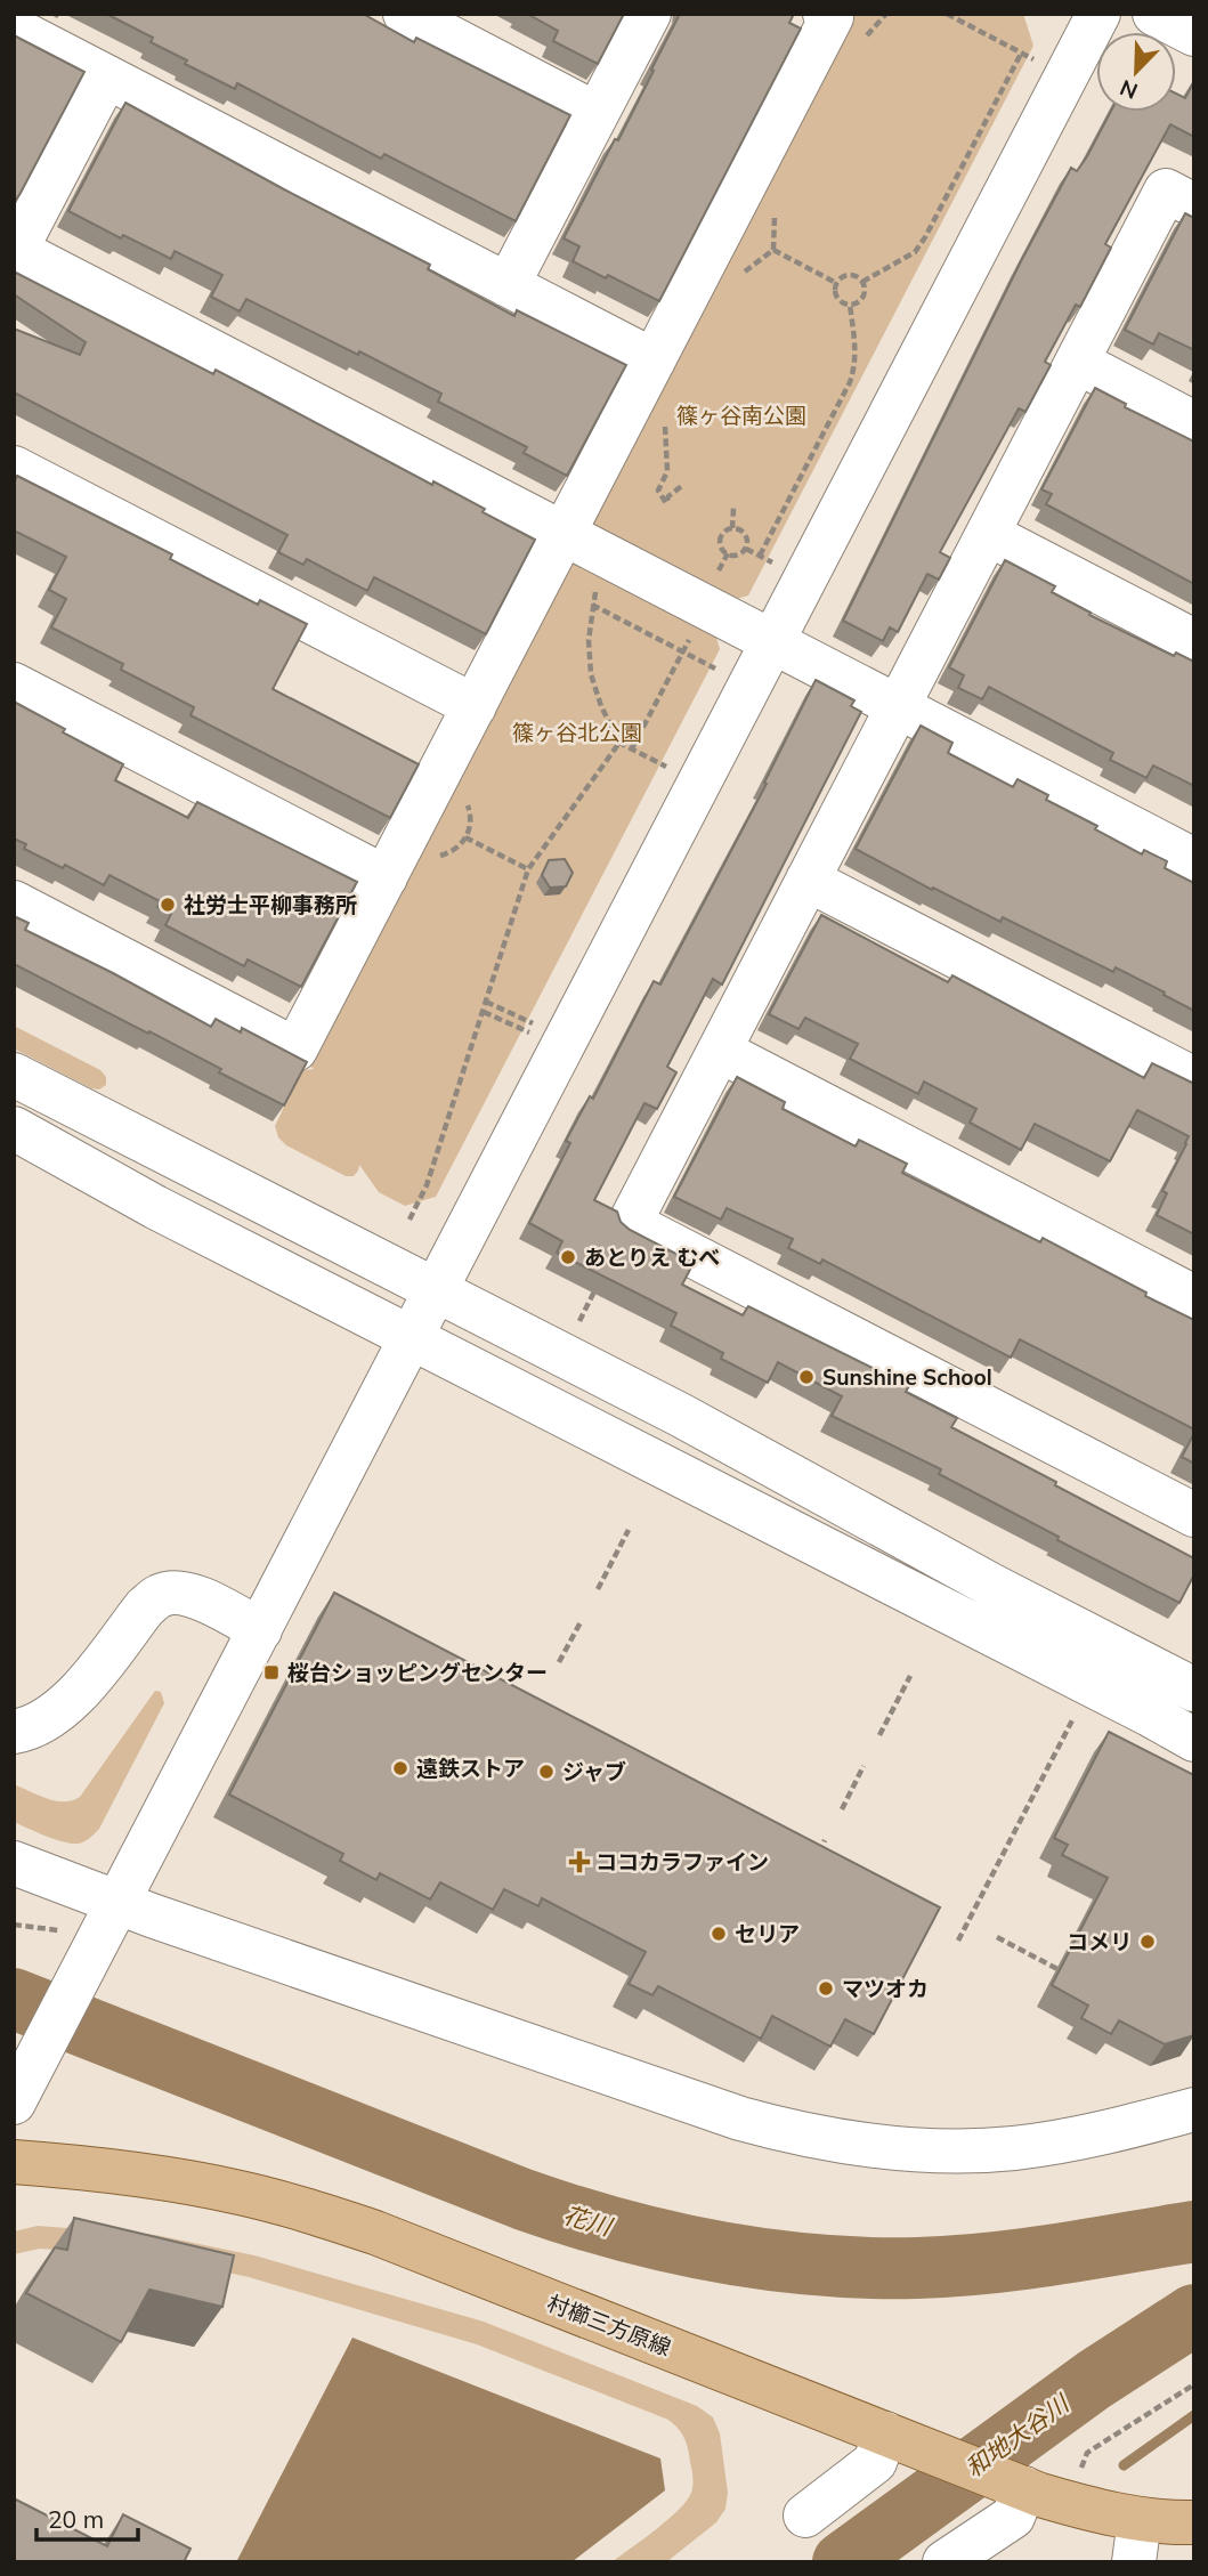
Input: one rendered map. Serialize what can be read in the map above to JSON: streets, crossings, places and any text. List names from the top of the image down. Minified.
{"streets":{"main road":["村櫛三方原線"]},"water":["花川","和地大谷川"],"parks":["篠ヶ谷南公園","篠ヶ谷北公園"],"places":{"other":["社労士平柳事務所","あとりえ むべ","Sunshine School","遠鉄ストア","ジャブ","セリア","コメリ","マツオカ"],"transit":["桜台ショッピングセンター"],"health":["ココカラファイン"]},"scale_bar":"20 m","north":"bottom left"}
